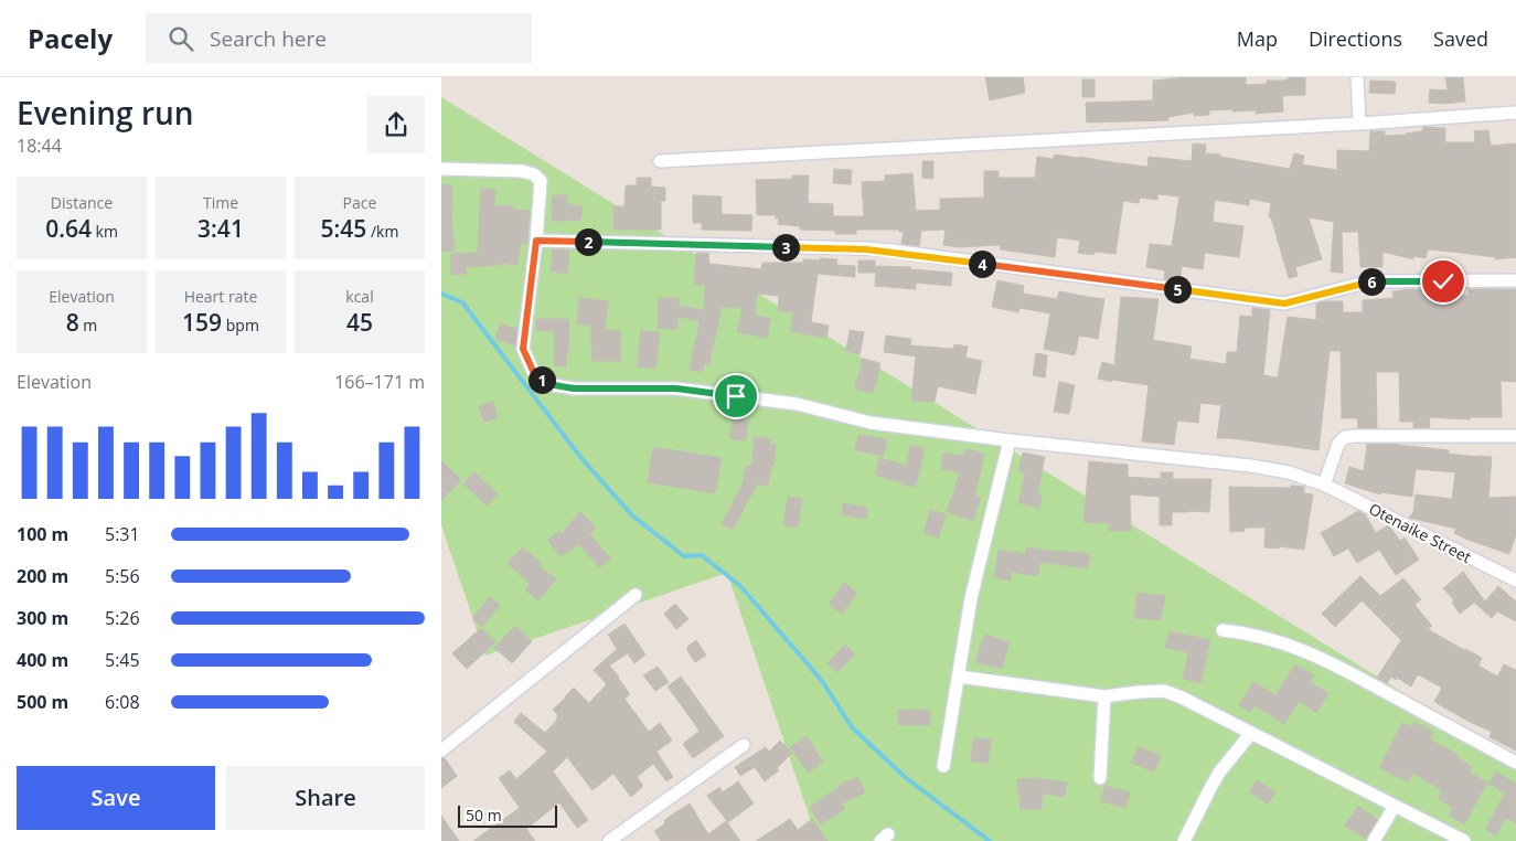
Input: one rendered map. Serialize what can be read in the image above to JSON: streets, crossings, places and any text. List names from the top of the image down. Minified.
{"streets":{"street":["Otenaike Street"]},"scale_bar":"50 m","page":{"header":"Pacely","search":"Search here","nav":["Map","Directions","Saved"],"heading":["Evening run","18:44"],"stats":[["Distance","0.64 km"],["Time","3:41"],["Pace","5:45 /km"],["Elevation","8 m"],["Heart rate","159 bpm"],["kcal","45"]],"pins":["2","3","4","6","5","1"],"chart":["Elevation","166–171 m"],"list":[{"name":"100 m","note":"5:31"},{"name":"200 m","note":"5:56"},{"name":"300 m","note":"5:26"},{"name":"400 m","note":"5:45"},{"name":"500 m","note":"6:08"}],"buttons":["Save","Share"],"scale":"50 m"}}
